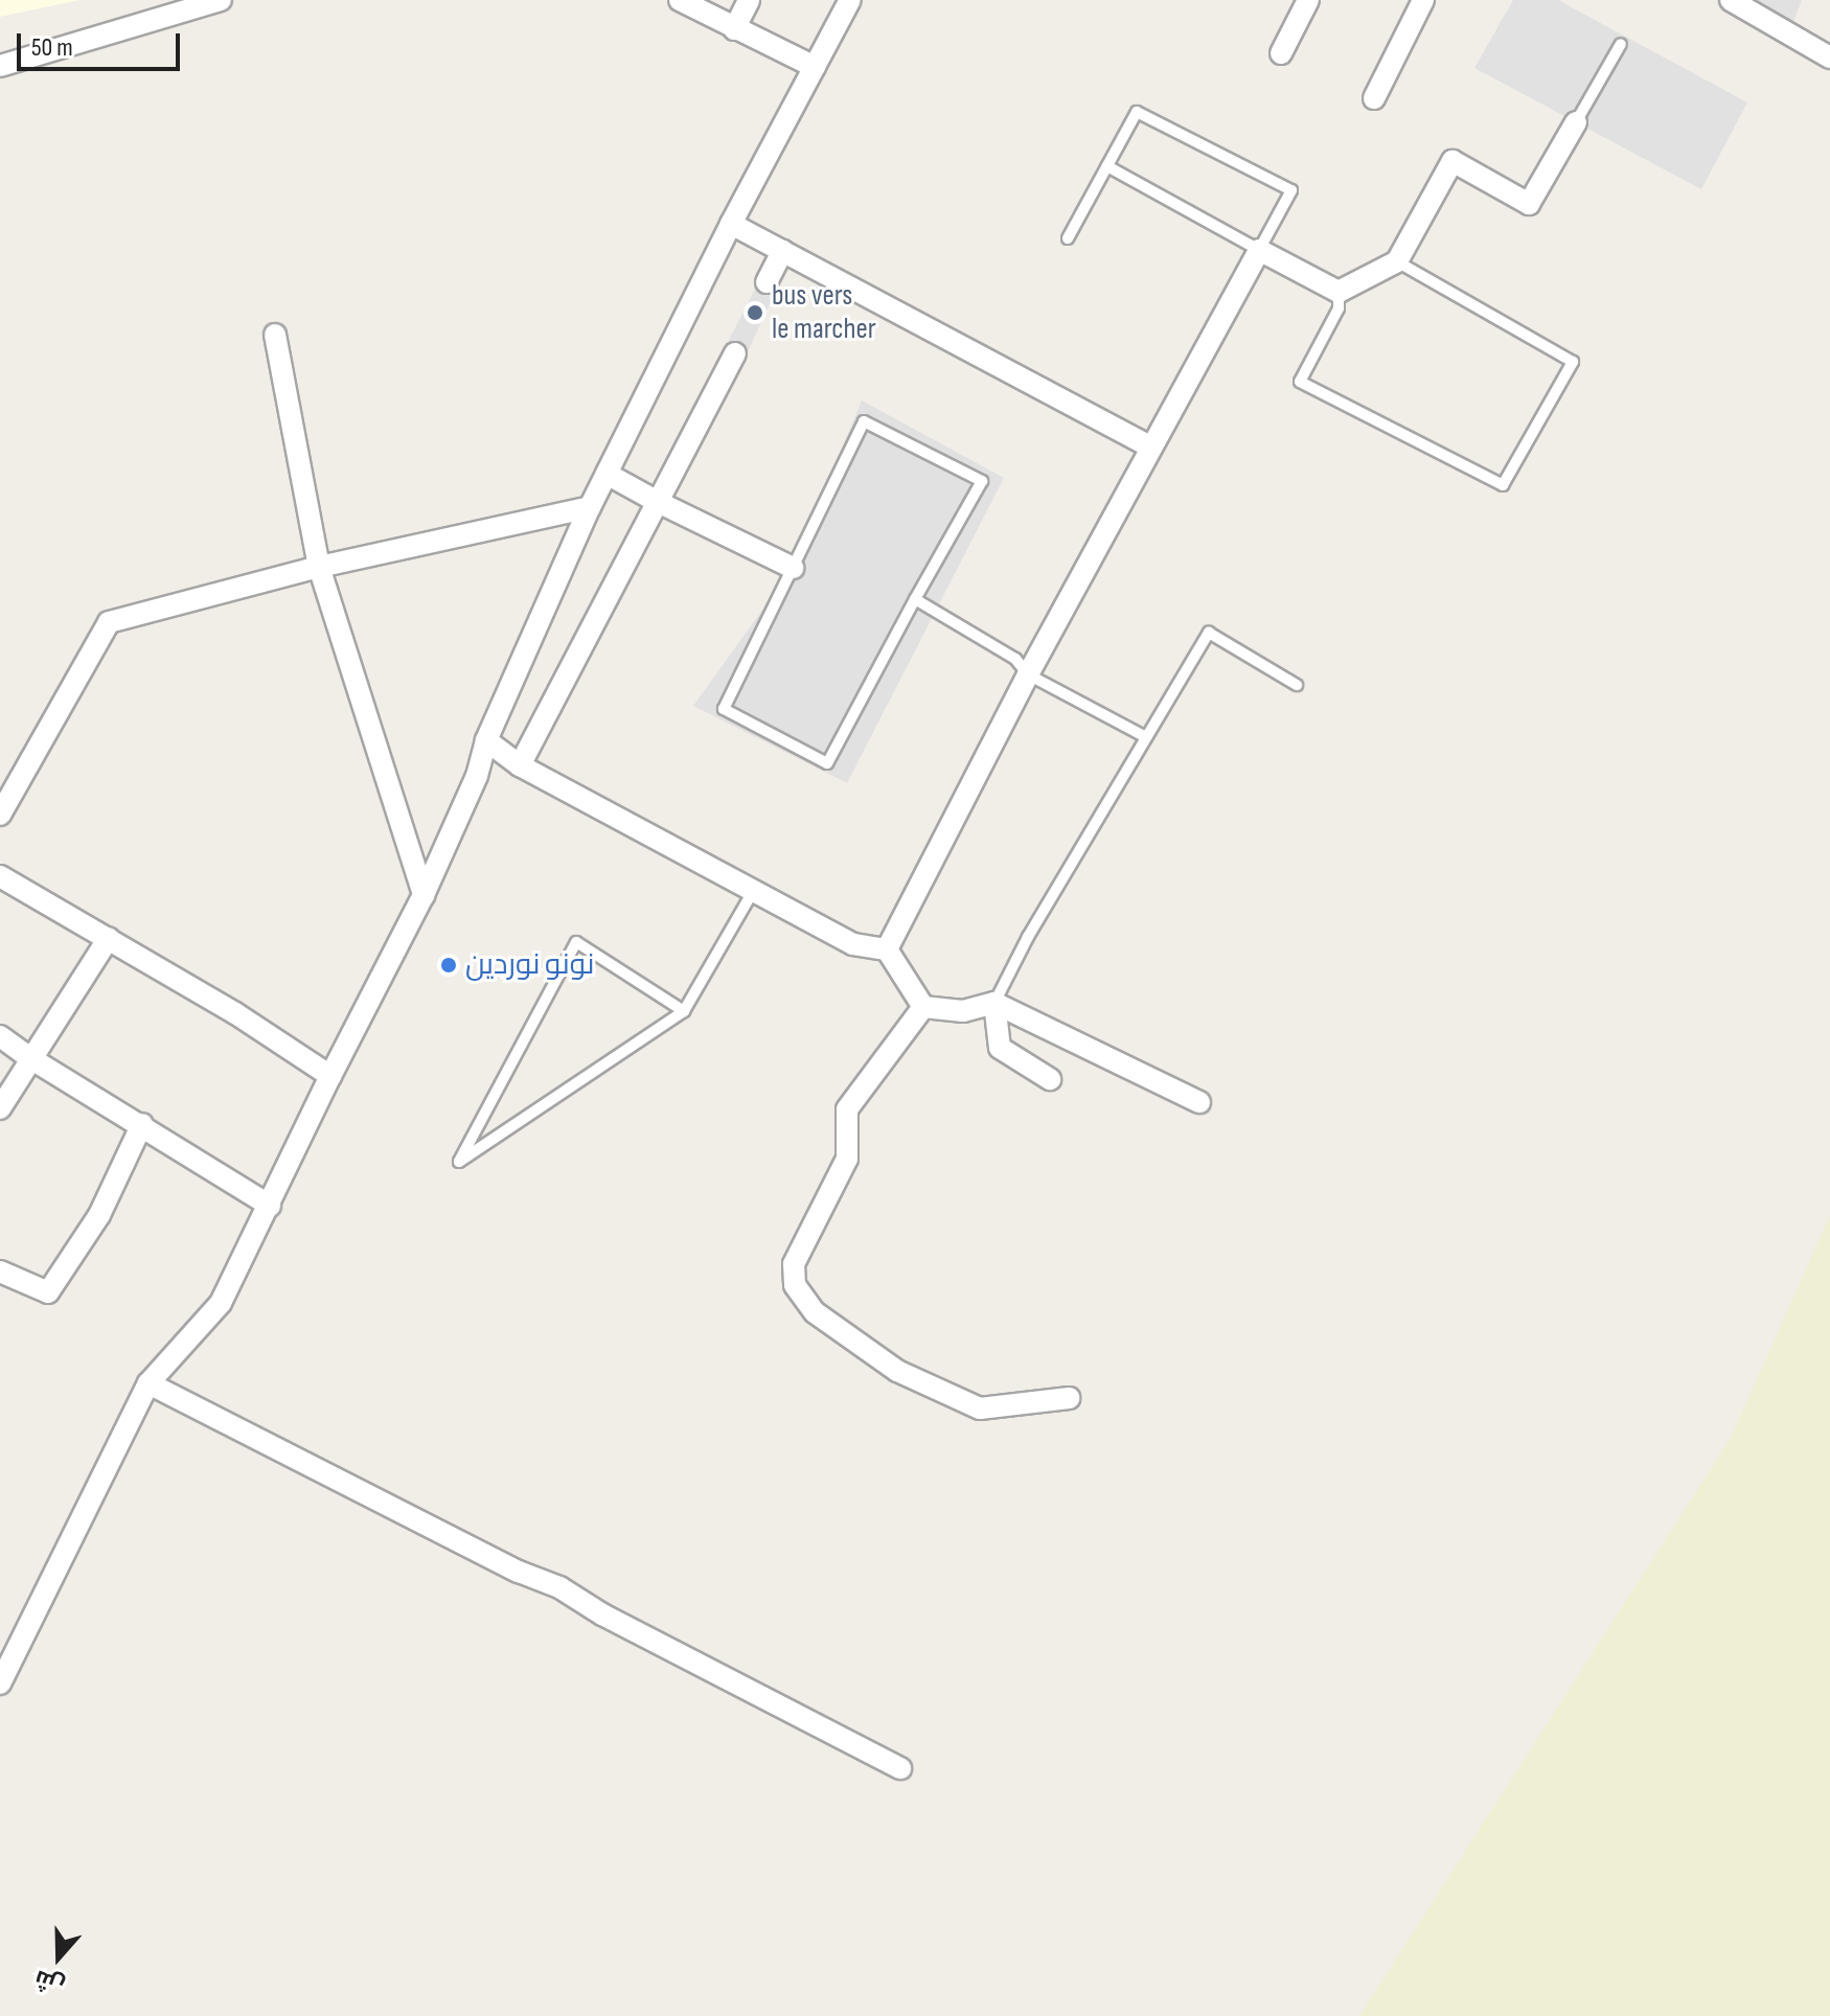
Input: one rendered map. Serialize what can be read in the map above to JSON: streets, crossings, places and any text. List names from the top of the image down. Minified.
{"places":["bus vers le marcher","نونو نوردين"],"scale_bar":"50 m","north":"bottom"}
